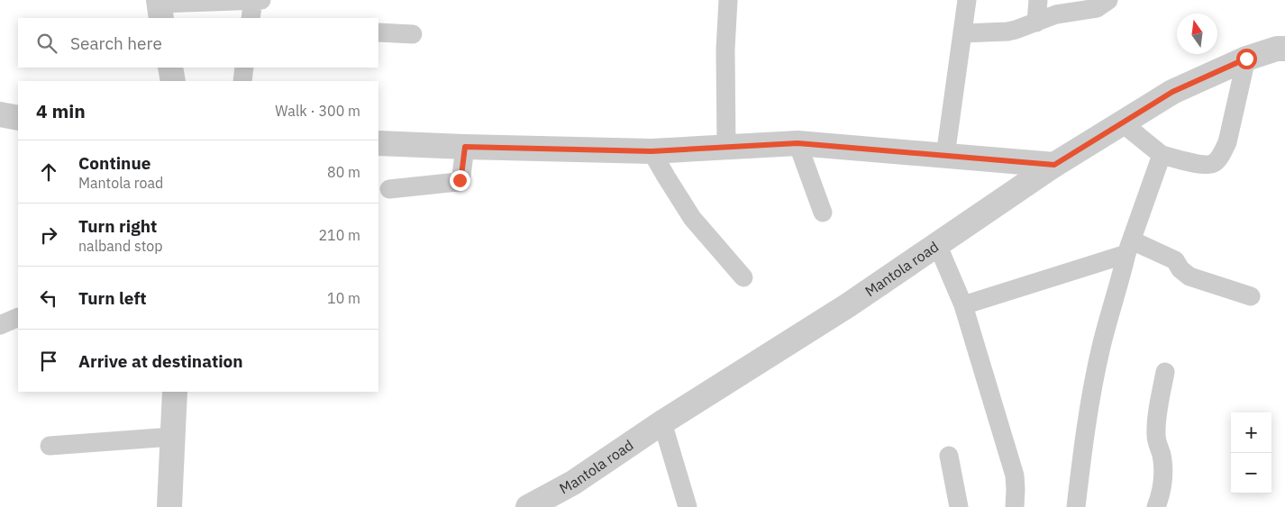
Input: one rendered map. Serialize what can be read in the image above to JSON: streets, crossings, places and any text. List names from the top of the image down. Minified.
{"streets":{"street":["Mantola road"]},"north":"top","page":{"search":"Search here","heading":["4 min","Walk · 300 m"],"list":[["Continue","Mantola road","80 m"],["Turn right","nalband stop","210 m"],["Turn left","10 m"],"Arrive at destination"],"map_buttons":["+","−"]}}
